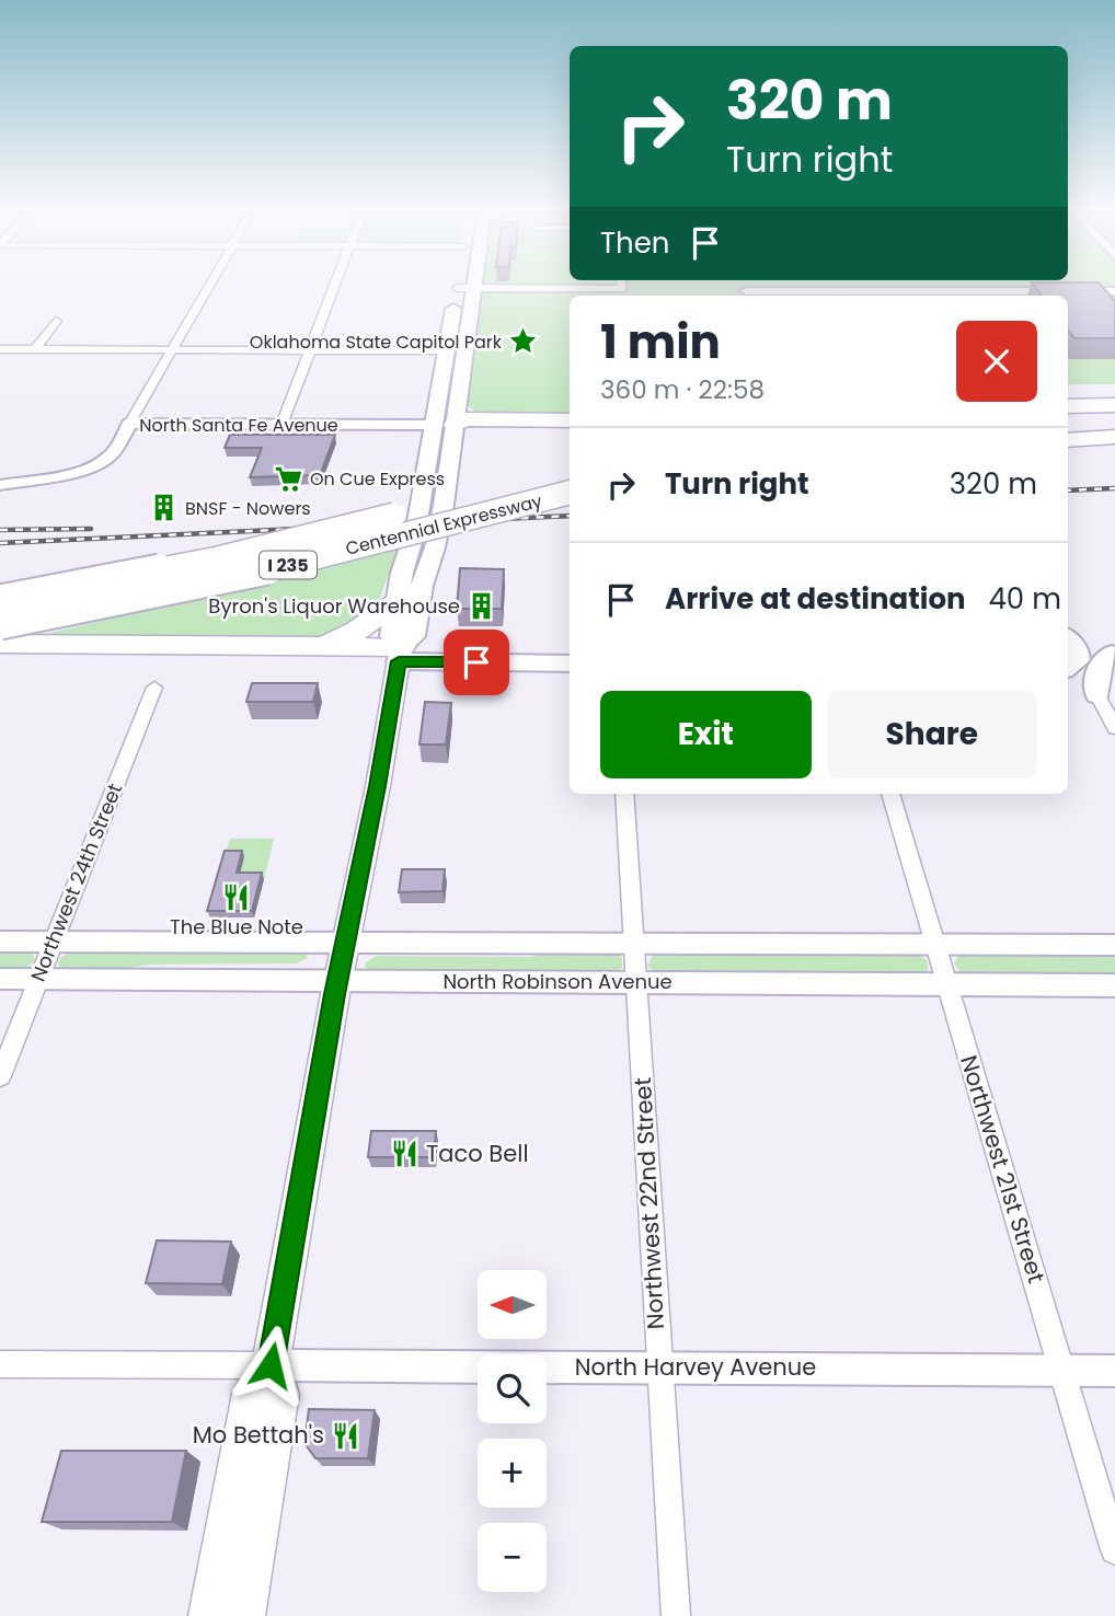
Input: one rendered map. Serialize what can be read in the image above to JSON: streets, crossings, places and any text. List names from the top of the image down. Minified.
{"streets":{"highway":["Centennial Expressway","I 235"],"street":["North Santa Fe Avenue","Northwest 24th Street","North Robinson Avenue","Northwest 21st Street","Northwest 22nd Street","North Harvey Avenue"]},"crossings":[["Northwest 24th Street","North Robinson Avenue"],["North Robinson Avenue","Northwest 21st Street"],["North Robinson Avenue","Northwest 22nd Street"],["Northwest 21st Street","North Harvey Avenue"],["Northwest 22nd Street","North Harvey Avenue"]],"places":{"place":["Oklahoma State Capitol Park"],"supermarket":["On Cue Express"],"building":["BNSF - Nowers","Byron's Liquor Warehouse"],"restaurant":["The Blue Note","Taco Bell","Mo Bettah's"]},"north":"left","page":{"turn":["320 m","Turn right"],"then":"Then","heading":["1 min","360 m · 22:58"],"list":[{"name":"Turn right","value":"320 m"},{"name":"Arrive at destination","value":"40 m"}],"buttons":["Exit","Share"],"map_buttons":["+","−"]}}
